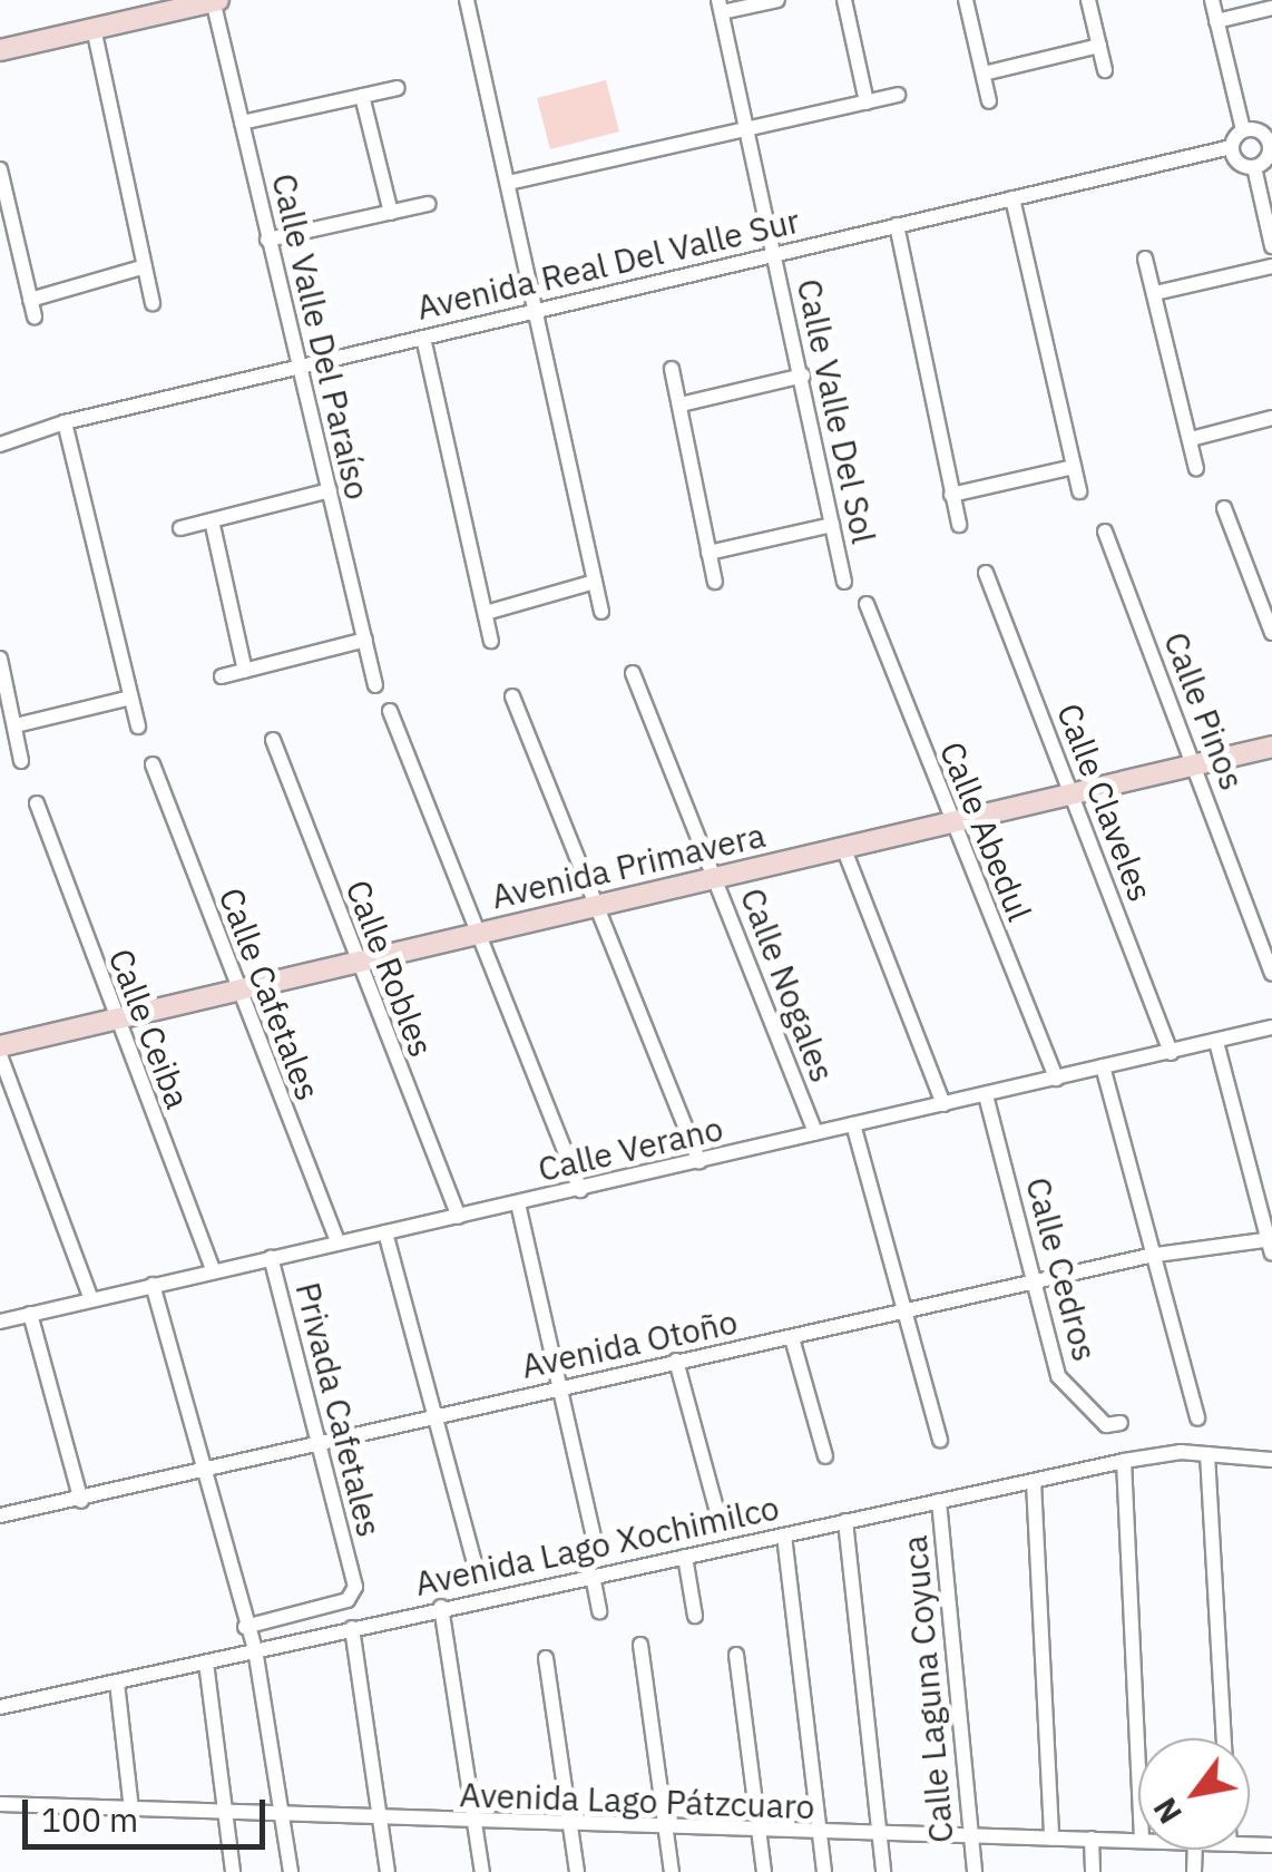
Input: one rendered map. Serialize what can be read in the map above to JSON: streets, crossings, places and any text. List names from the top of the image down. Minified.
{"streets":{"street":["Avenida Real Del Valle Sur","Calle Valle Del Paraíso","Calle Valle Del Sol","Calle Pinos","Calle Claveles","Calle Abedul","Avenida Primavera","Calle Robles","Calle Nogales","Calle Cafetales","Calle Ceiba","Calle Verano","Calle Cedros","Avenida Otoño","Privada Cafetales","Avenida Lago Xochimilco","Calle Laguna Coyuca","Avenida Lago Pátzcuaro"]},"crossings":[["Avenida Real Del Valle Sur","Calle Valle Del Paraíso"],["Avenida Real Del Valle Sur","Calle Valle Del Sol"],["Calle Pinos","Avenida Primavera"],["Calle Claveles","Avenida Primavera"],["Calle Claveles","Calle Verano"],["Calle Abedul","Avenida Primavera"],["Calle Abedul","Calle Verano"],["Avenida Primavera","Calle Robles"],["Avenida Primavera","Calle Nogales"],["Avenida Primavera","Calle Cafetales"],["Avenida Primavera","Calle Ceiba"],["Calle Robles","Calle Verano"],["Calle Nogales","Calle Verano"],["Calle Cafetales","Calle Verano"],["Calle Ceiba","Calle Verano"],["Calle Verano","Calle Cedros"],["Calle Verano","Privada Cafetales"],["Calle Cedros","Avenida Otoño"],["Avenida Otoño","Privada Cafetales"],["Avenida Lago Xochimilco","Calle Laguna Coyuca"],["Calle Laguna Coyuca","Avenida Lago Pátzcuaro"]],"scale_bar":"100 m","north":"bottom left"}
